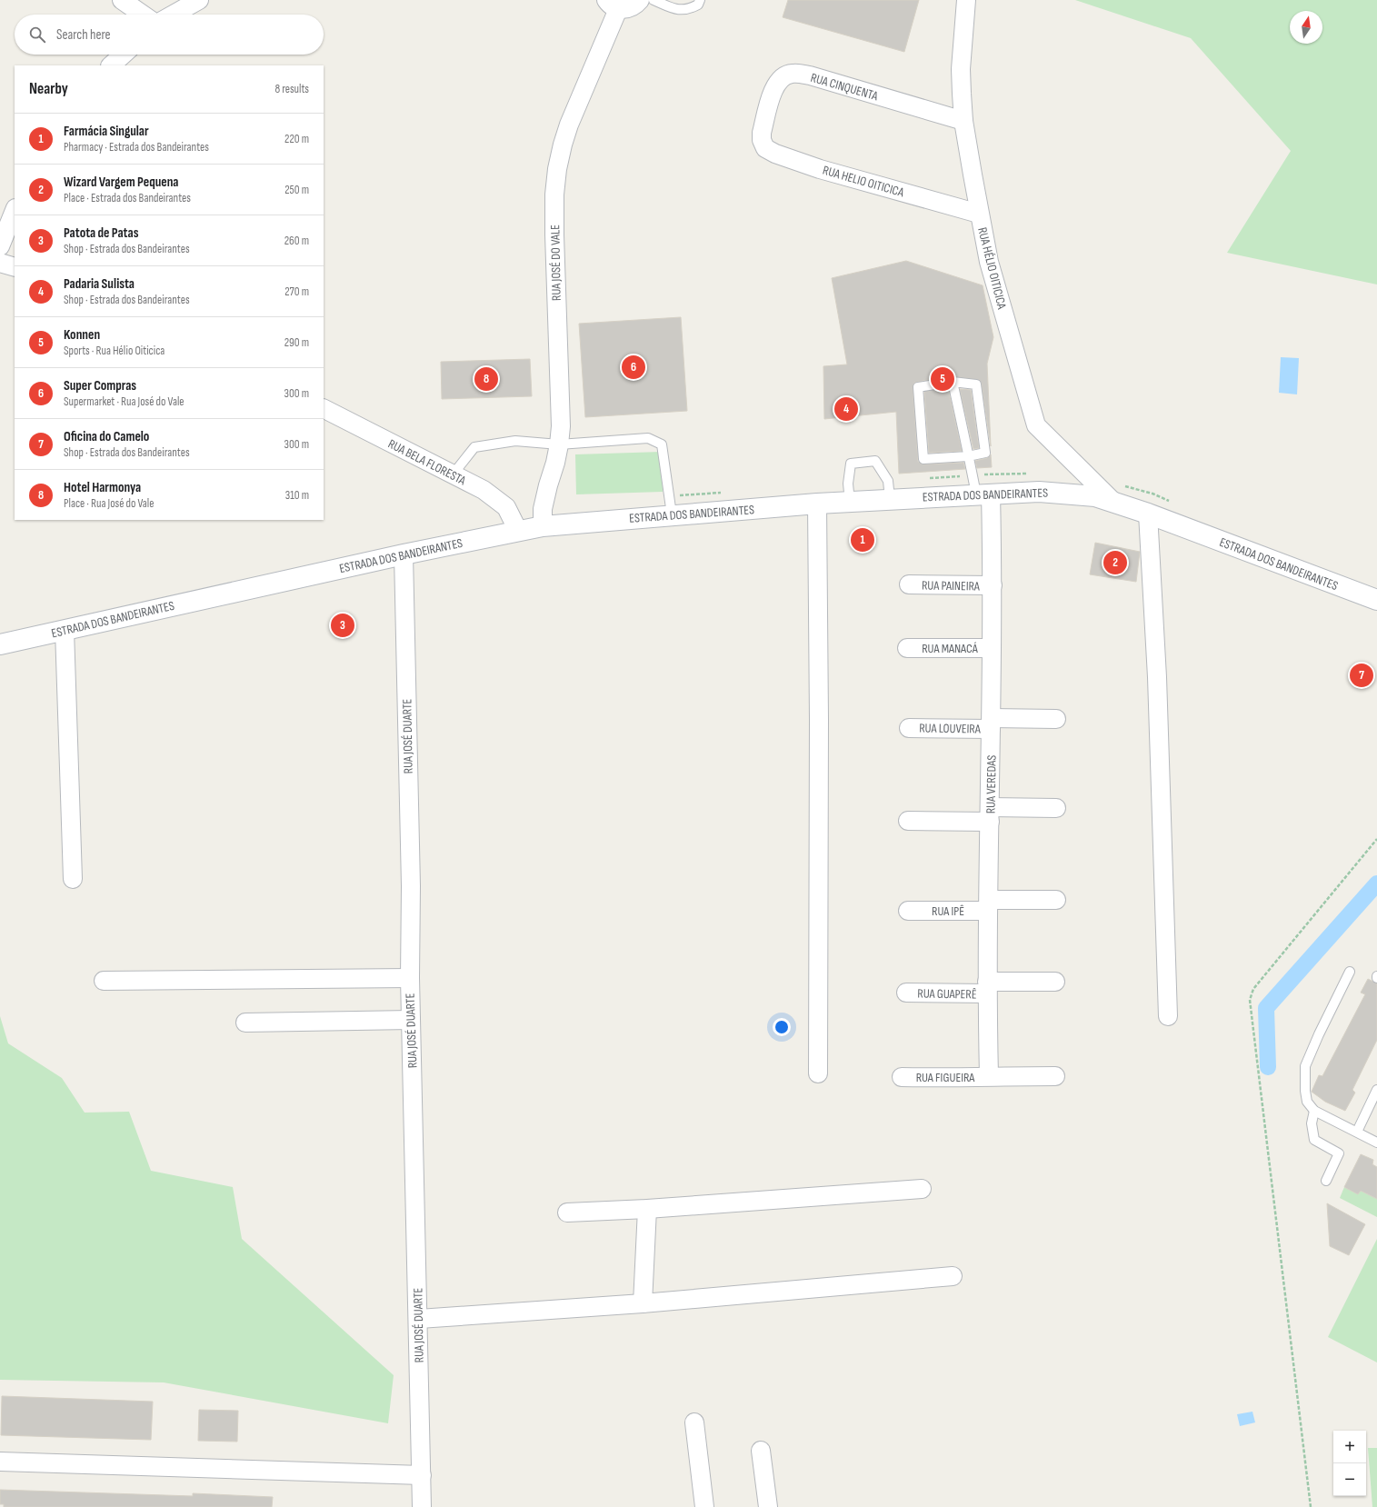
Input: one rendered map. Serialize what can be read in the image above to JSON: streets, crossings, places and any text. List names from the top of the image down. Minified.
{"streets":{"main road":["ESTRADA DOS BANDEIRANTES"],"street":["RUA CINQUENTA","RUA HELIO OITICICA","RUA JOSÉ DO VALE","RUA HÉLIO OITICICA","RUA BELA FLORESTA","RUA PAINEIRA","RUA MANACÁ","RUA LOUVEIRA","RUA JOSÉ DUARTE","RUA VEREDAS","RUA IPÊ","RUA GUAPERÊ","RUA FIGUEIRA"]},"crossings":[["RUA CINQUENTA","RUA HELIO OITICICA"],["RUA CINQUENTA","RUA HÉLIO OITICICA"],["RUA HELIO OITICICA","RUA HÉLIO OITICICA"],["RUA JOSÉ DO VALE","ESTRADA DOS BANDEIRANTES"],["RUA HÉLIO OITICICA","ESTRADA DOS BANDEIRANTES"],["RUA BELA FLORESTA","ESTRADA DOS BANDEIRANTES"],["ESTRADA DOS BANDEIRANTES","RUA JOSÉ DUARTE"],["ESTRADA DOS BANDEIRANTES","RUA VEREDAS"],["RUA PAINEIRA","RUA VEREDAS"],["RUA MANACÁ","RUA VEREDAS"],["RUA LOUVEIRA","RUA VEREDAS"],["RUA VEREDAS","RUA IPÊ"],["RUA VEREDAS","RUA GUAPERÊ"],["RUA VEREDAS","RUA FIGUEIRA"]],"north":"top","page":{"search":"Search here","heading":["Nearby","8 results"],"list":[{"mark":"1","name":"Farmácia Singular","note":"Pharmacy · Estrada dos Bandeirantes","value":"220 m"},{"mark":"2","name":"Wizard Vargem Pequena","note":"Place · Estrada dos Bandeirantes","value":"250 m"},{"mark":"3","name":"Patota de Patas","note":"Shop · Estrada dos Bandeirantes","value":"260 m"},{"mark":"4","name":"Padaria Sulista","note":"Shop · Estrada dos Bandeirantes","value":"270 m"},{"mark":"5","name":"Konnen","note":"Sports · Rua Hélio Oiticica","value":"290 m"},{"mark":"6","name":"Super Compras","note":"Supermarket · Rua José do Vale","value":"300 m"},{"mark":"7","name":"Oficina do Camelo","note":"Shop · Estrada dos Bandeirantes","value":"300 m"},{"mark":"8","name":"Hotel Harmonya","note":"Place · Rua José do Vale","value":"310 m"}],"pins":["6","5","8","4","1","2","3","7"],"map_buttons":["+","−"]}}
